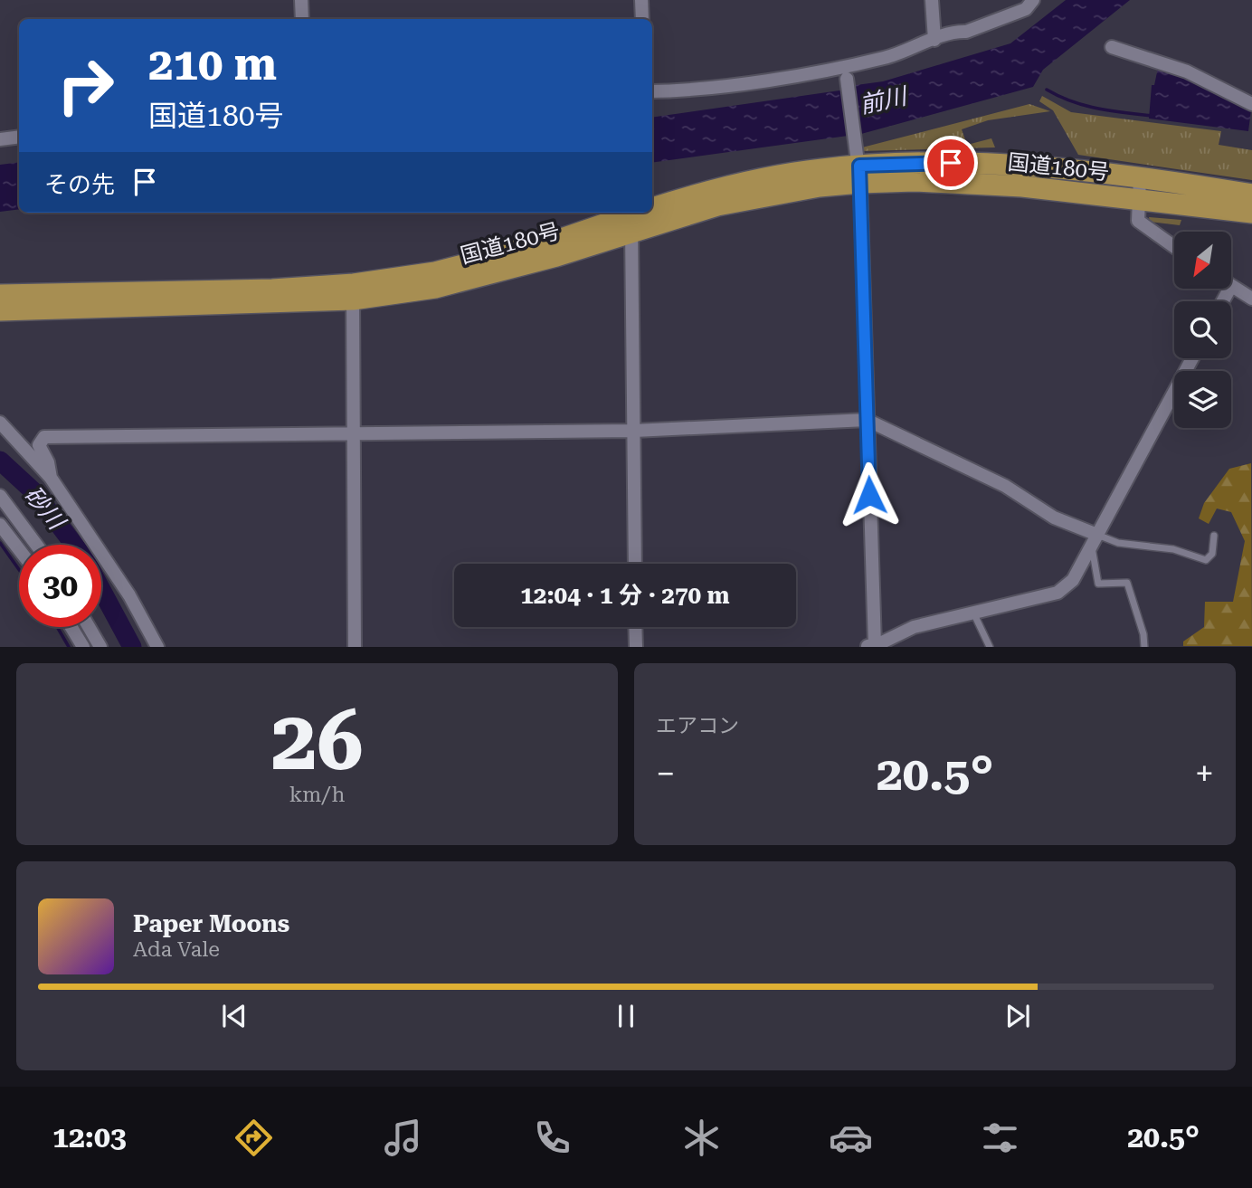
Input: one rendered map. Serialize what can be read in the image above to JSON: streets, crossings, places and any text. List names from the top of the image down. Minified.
{"streets":{"highway":["国道180号"]},"water":["前川","砂川"],"north":"bottom left","page":{"turn":["210 m","国道180号"],"then":"その先","limit":"30","trip":"12:04 · 1 分 · 270 m","tile":[["26","km/h"],"エアコン"],"heat":["−","20.5°","+"],"song":["Paper Moons","Ada Vale"],"tabs":["12:03","20.5°"]}}
